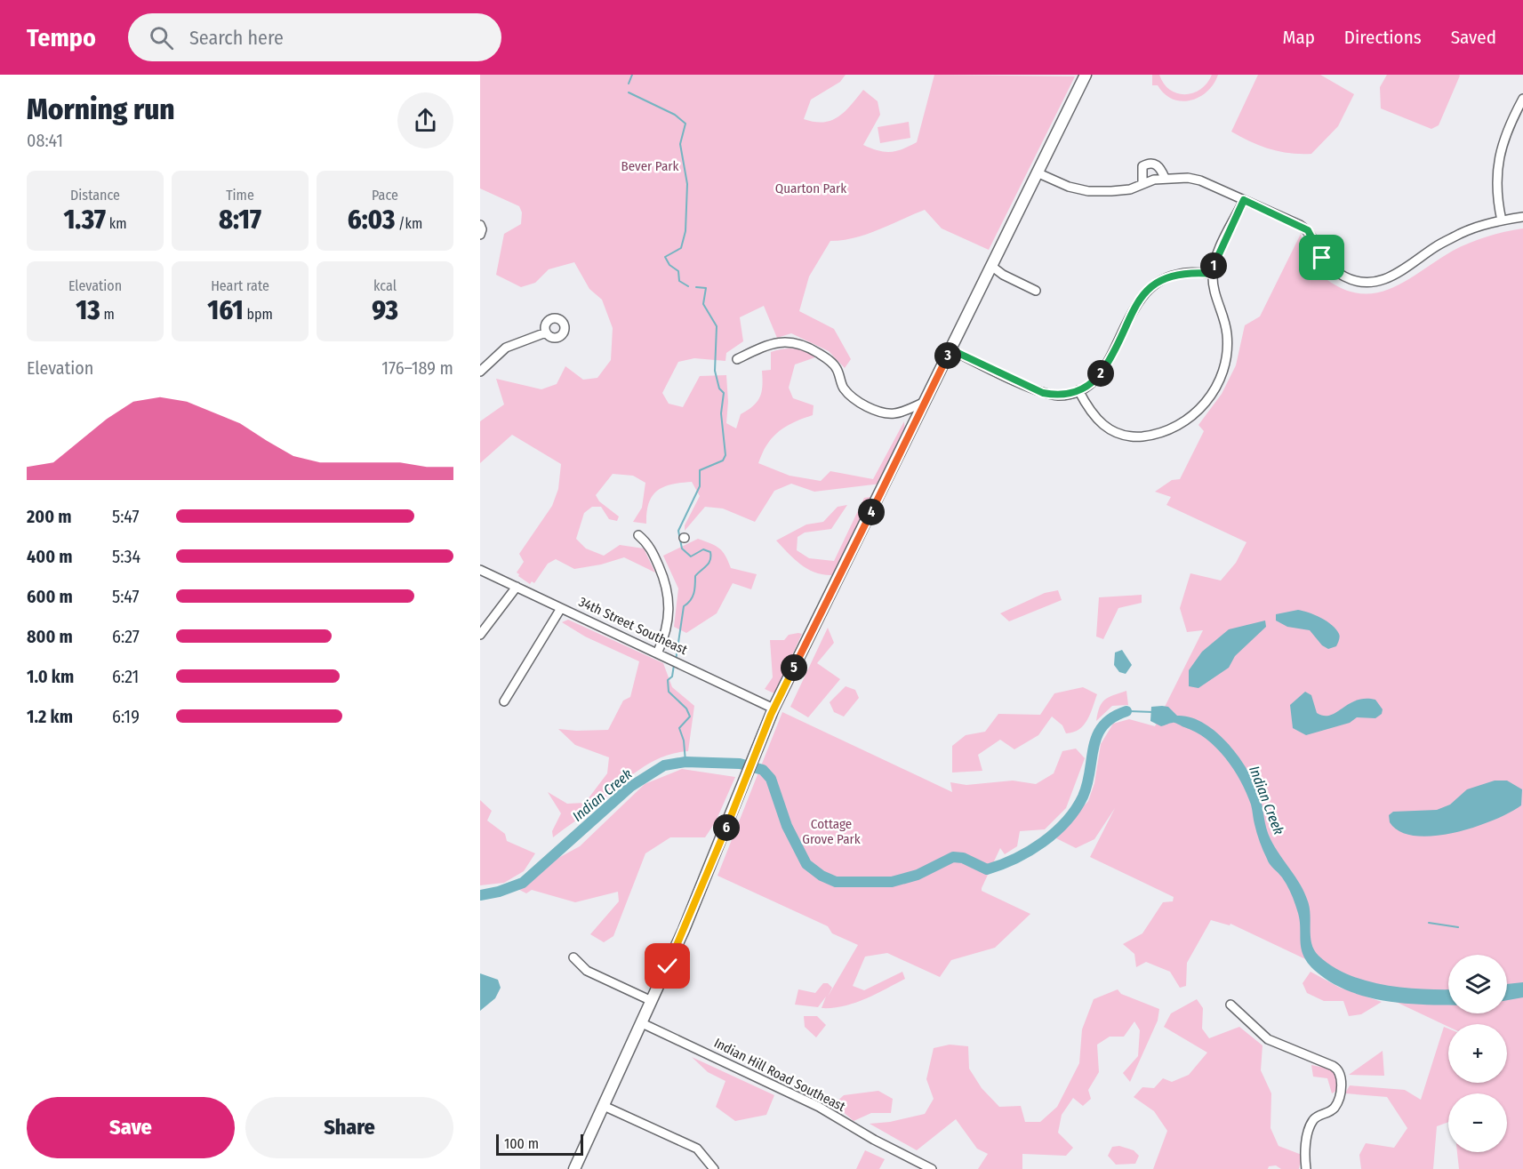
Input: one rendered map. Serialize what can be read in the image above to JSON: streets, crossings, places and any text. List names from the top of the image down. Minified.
{"streets":{"street":["34th Street Southeast","Indian Hill Road Southeast"]},"water":["Indian Creek"],"parks":["Bever Park","Quarton Park","Cottage Grove Park"],"scale_bar":"100 m","page":{"header":"Tempo","search":"Search here","nav":["Map","Directions","Saved"],"heading":["Morning run","08:41"],"stats":[["Distance","1.37 km"],["Time","8:17"],["Pace","6:03 /km"],["Elevation","13 m"],["Heart rate","161 bpm"],["kcal","93"]],"pins":["1","3","2","4","5","6"],"chart":["Elevation","176–189 m"],"list":[{"name":"200 m","note":"5:47"},{"name":"400 m","note":"5:34"},{"name":"600 m","note":"5:47"},{"name":"800 m","note":"6:27"},{"name":"1.0 km","note":"6:21"},{"name":"1.2 km","note":"6:19"}],"map_buttons":["+","−"],"buttons":["Save","Share"],"scale":"100 m"}}
